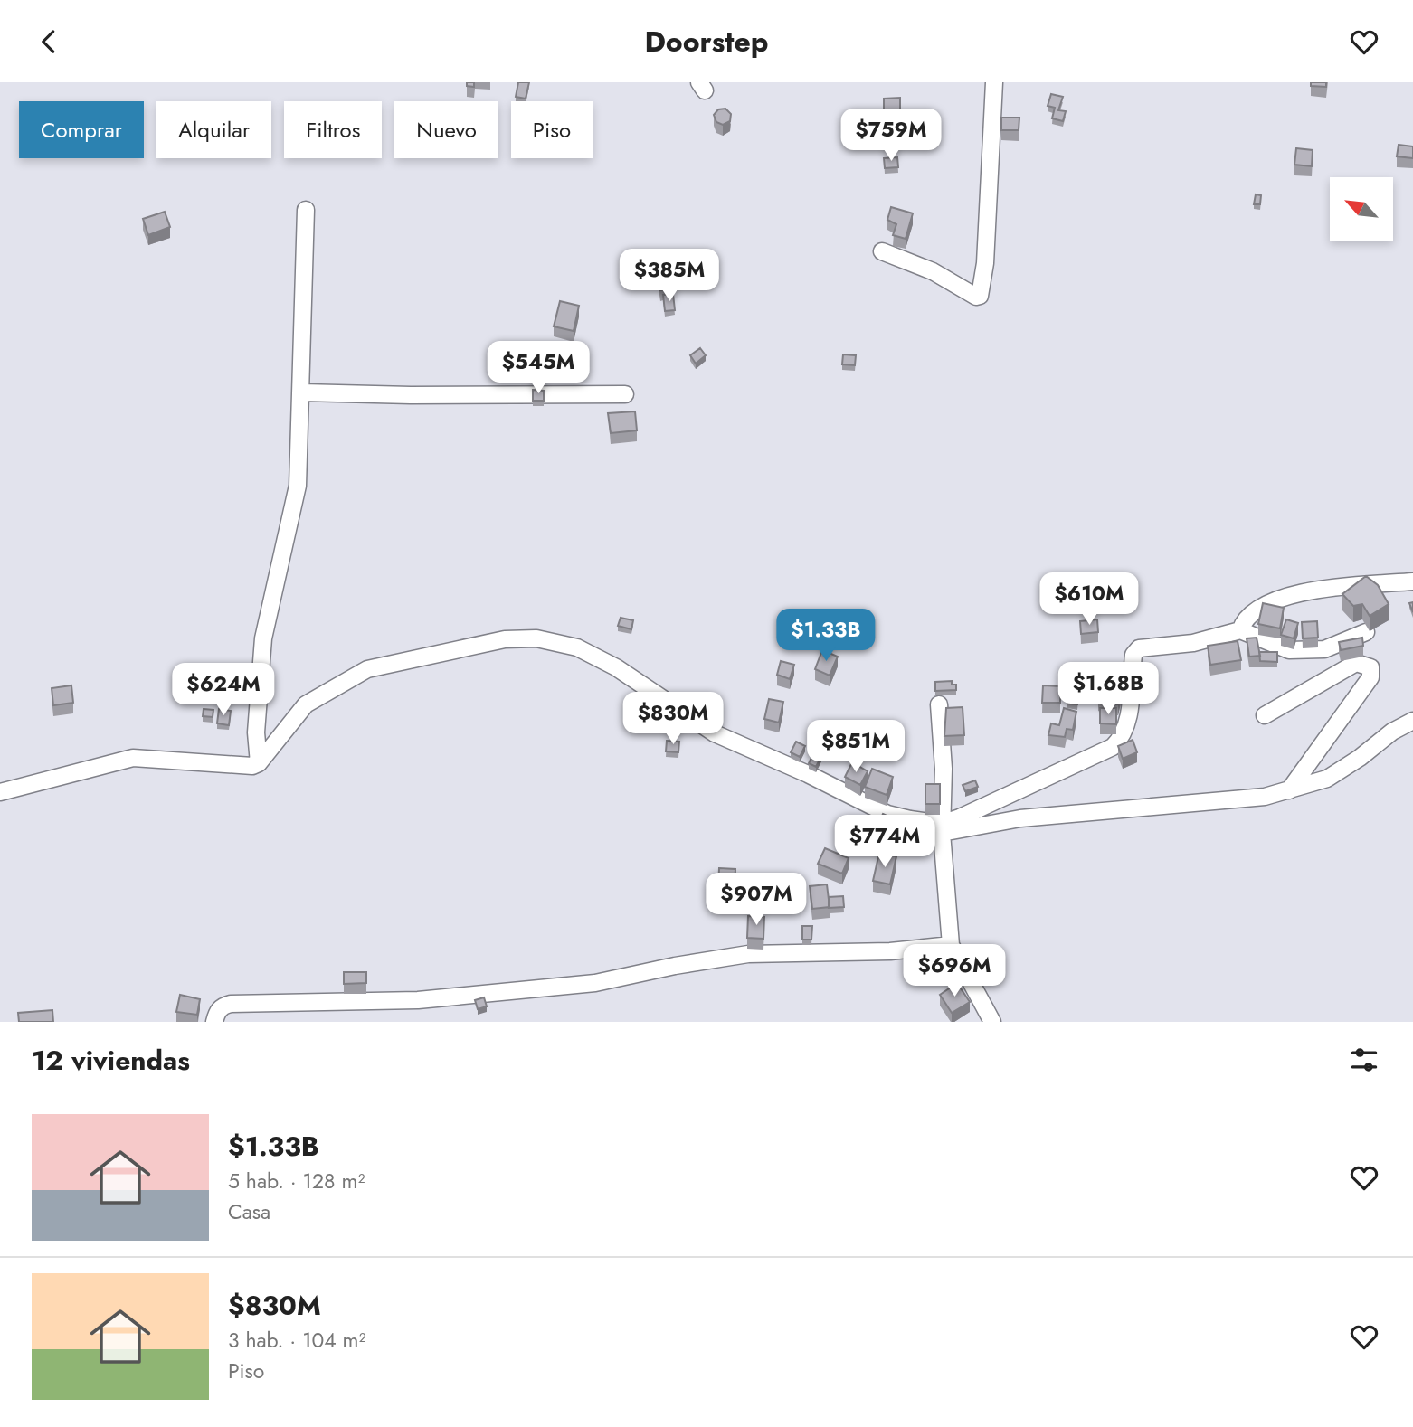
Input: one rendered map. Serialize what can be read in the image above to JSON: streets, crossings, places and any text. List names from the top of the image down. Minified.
{"north":"top left","page":{"header":"Doorstep","chip":["Comprar","Alquilar","Filtros","Nuevo","Piso"],"price":["$759M","$385M","$545M","$610M","$1.33B","$1.68B","$624M","$830M","$851M","$774M","$907M","$696M"],"heading":"12 viviendas","list":[{"name":"$1.33B","note":"5 hab. · 128 m² · Casa"},{"name":"$830M","note":"3 hab. · 104 m² · Piso"}]}}
